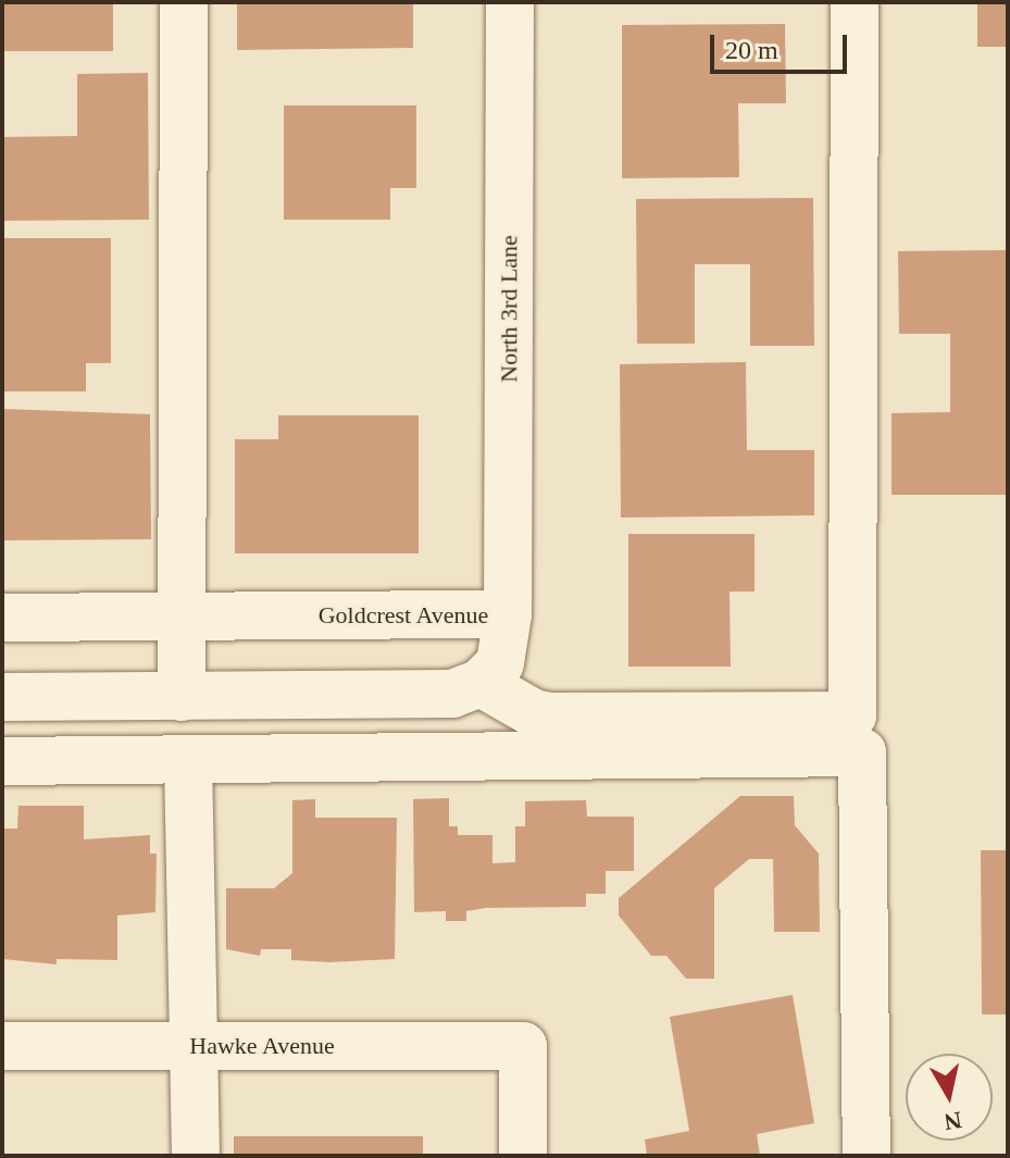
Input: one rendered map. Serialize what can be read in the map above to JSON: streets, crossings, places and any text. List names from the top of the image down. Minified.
{"streets":{"street":["North 3rd Lane","Goldcrest Avenue","Hawke Avenue"]},"crossings":[["North 3rd Lane","Goldcrest Avenue"]],"scale_bar":"20 m","north":"bottom"}
